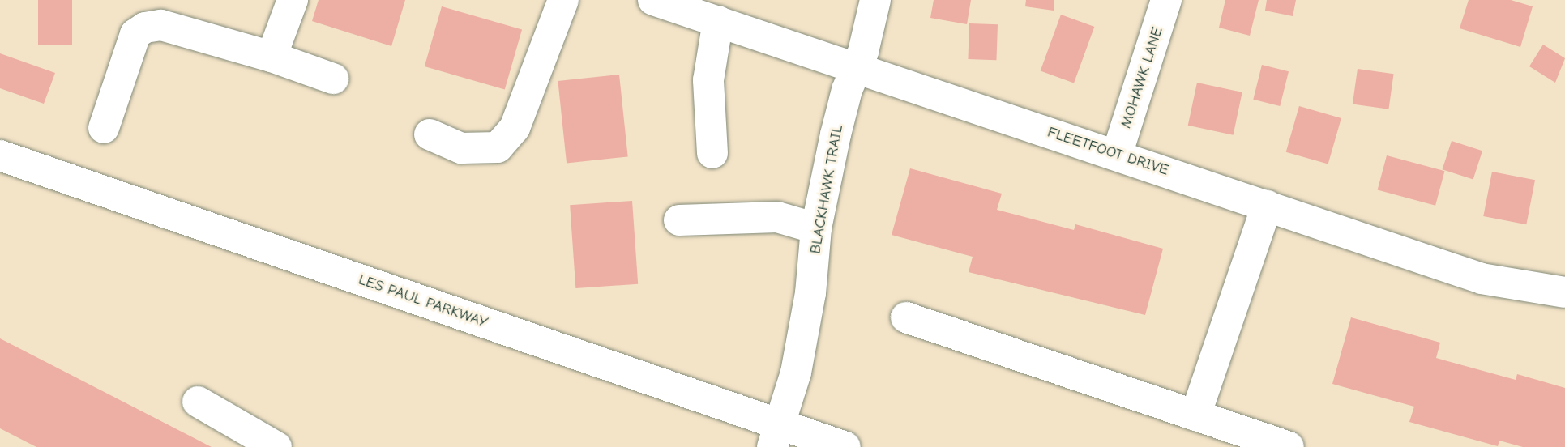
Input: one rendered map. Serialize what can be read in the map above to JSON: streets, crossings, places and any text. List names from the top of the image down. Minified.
{"streets":{"street":["MOHAWK LANE","FLEETFOOT DRIVE","BLACKHAWK TRAIL","LES PAUL PARKWAY"]},"crossings":[["MOHAWK LANE","FLEETFOOT DRIVE"],["FLEETFOOT DRIVE","BLACKHAWK TRAIL"],["BLACKHAWK TRAIL","LES PAUL PARKWAY"]]}
